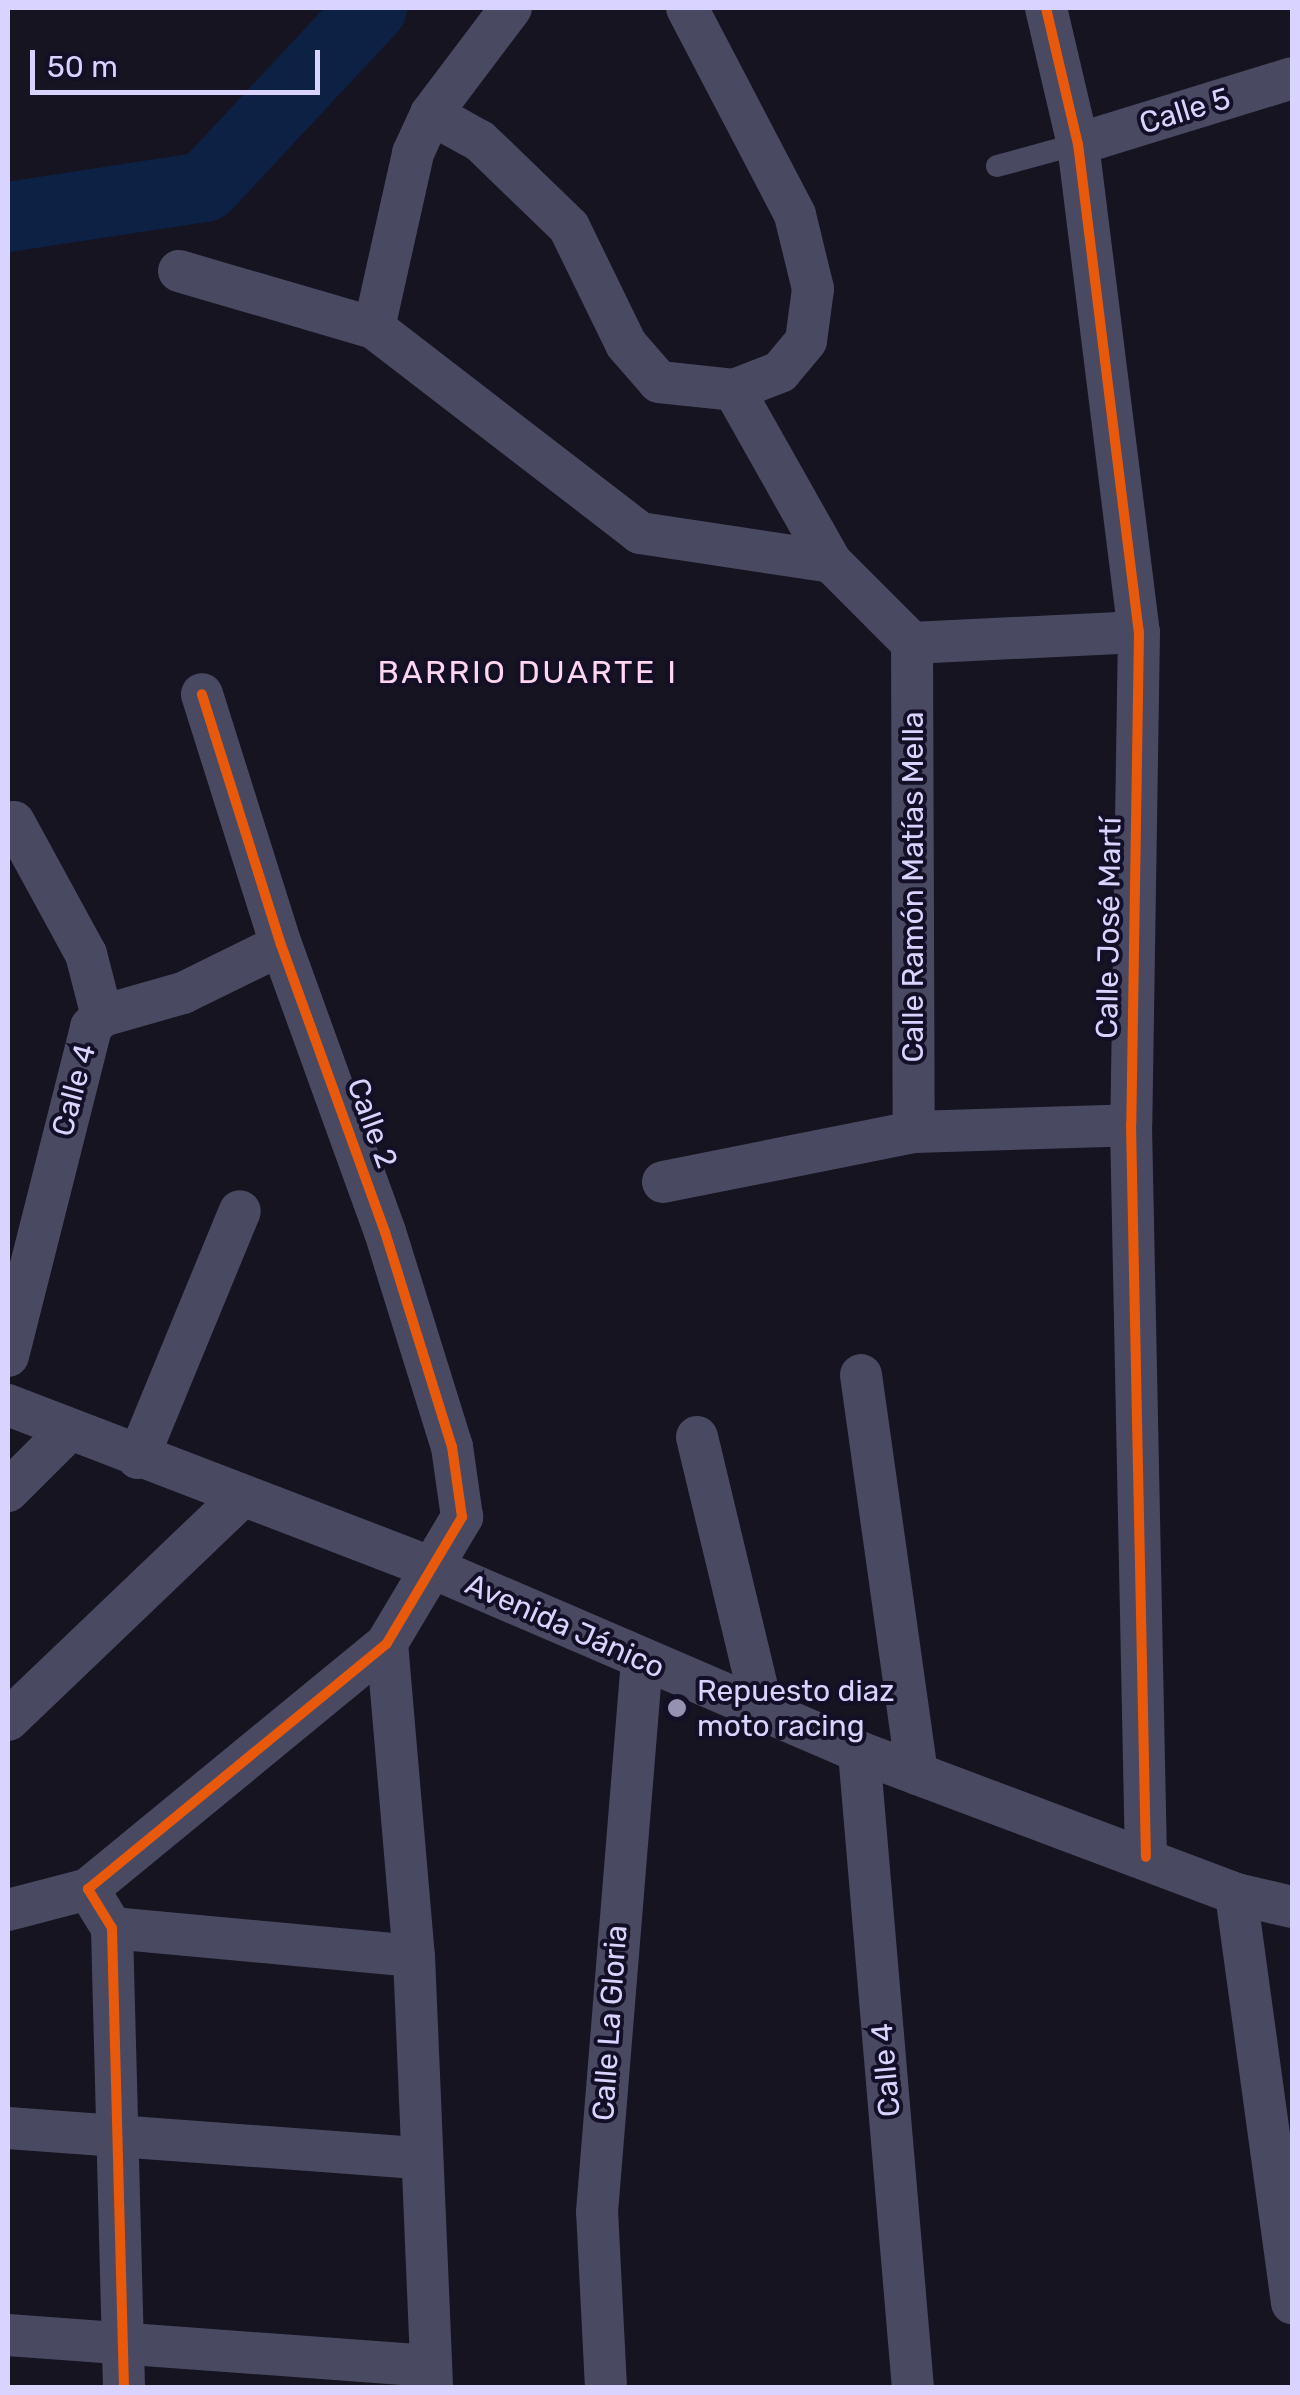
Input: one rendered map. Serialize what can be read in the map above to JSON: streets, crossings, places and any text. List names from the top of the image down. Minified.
{"streets":{"street":["Calle 5","Calle Ramón Matías Mella","Calle José Martí","Calle 4","Calle 2","Avenida Jánico","Calle La Gloria"]},"crossings":[["Calle 5","Calle José Martí"],["Calle José Martí","Avenida Jánico"],["Calle 4","Calle 2"],["Calle 4","Avenida Jánico"],["Calle 2","Avenida Jánico"],["Avenida Jánico","Calle La Gloria"]],"districts":["BARRIO DUARTE I"],"places":["Repuesto diaz moto racing"],"scale_bar":"50 m"}
